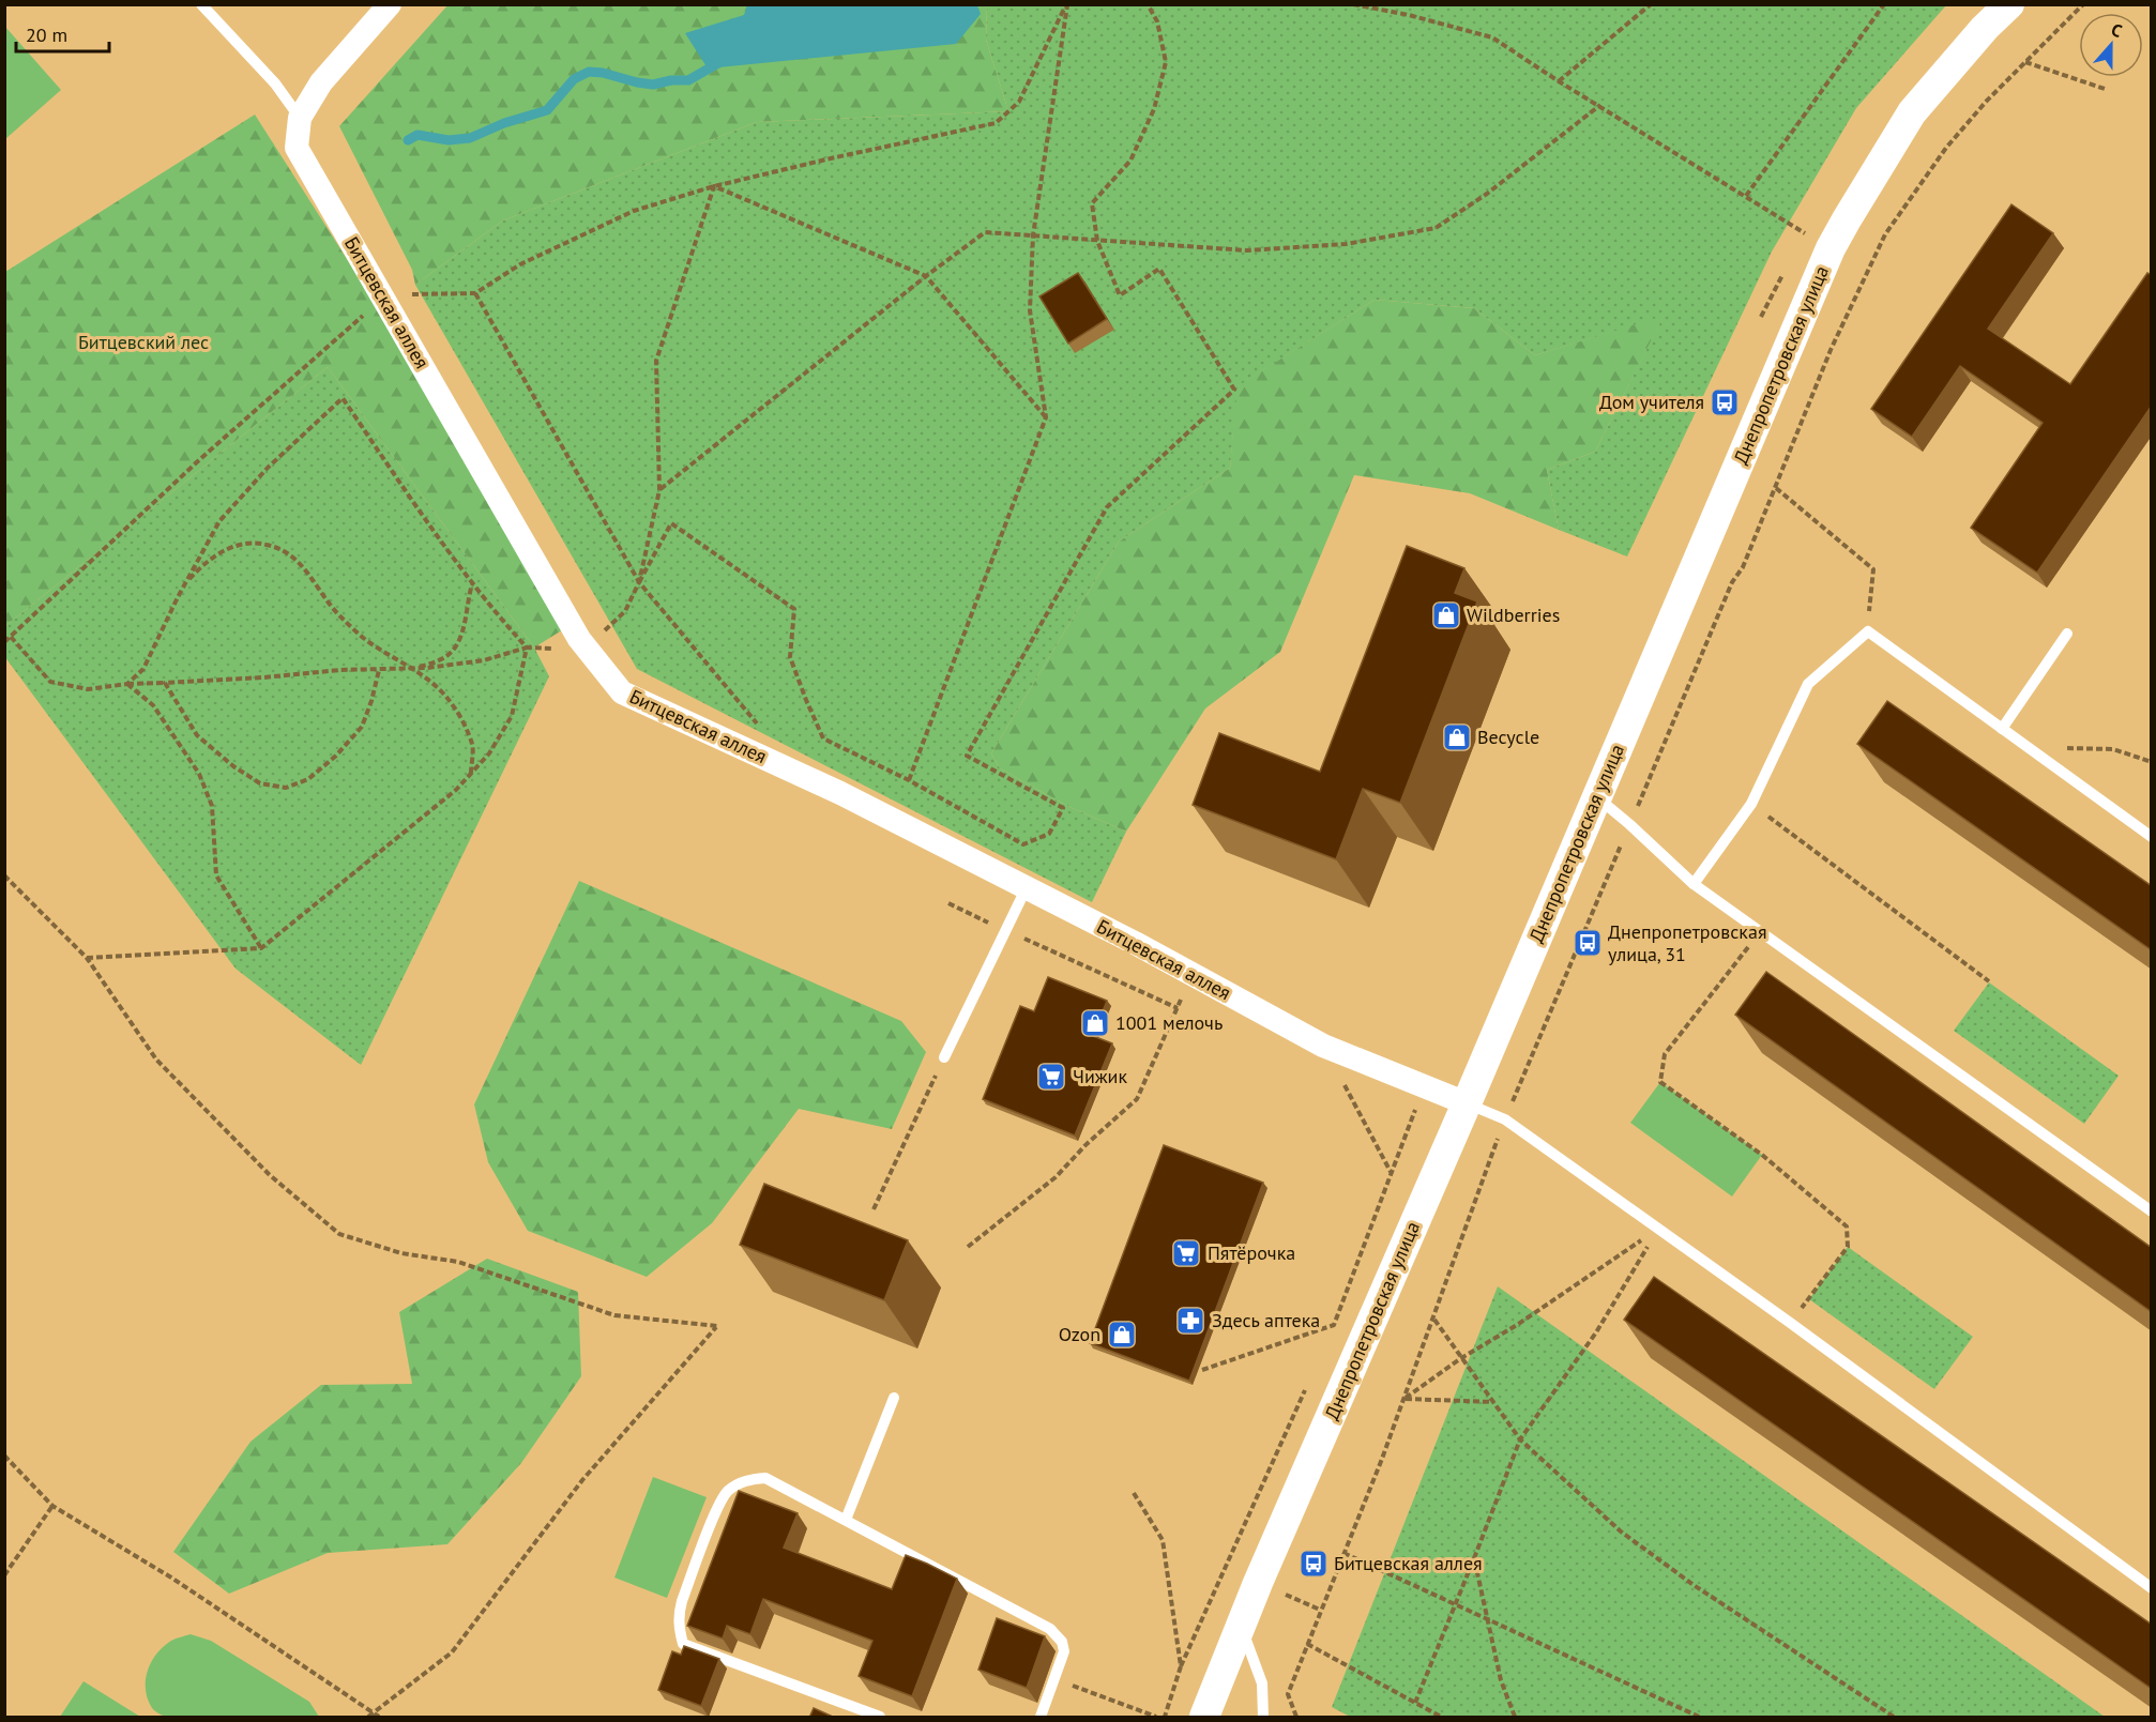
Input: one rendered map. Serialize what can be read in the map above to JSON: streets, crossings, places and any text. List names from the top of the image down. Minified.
{"streets":{"street":["Битцевская аллея","Днепропетровская улица"]},"crossings":[["Битцевская аллея","Днепропетровская улица"]],"parks":["Битцевский лес"],"places":{"bus stop":["Дом учителя","Днепропетровская улица, 31","Битцевская аллея"],"shop":["Wildberries","Becycle","1001 мелочь","Ozon"],"supermarket":["Чижик","Пятёрочка"],"pharmacy":["Здесь аптека"]},"scale_bar":"20 m","north":"top"}
